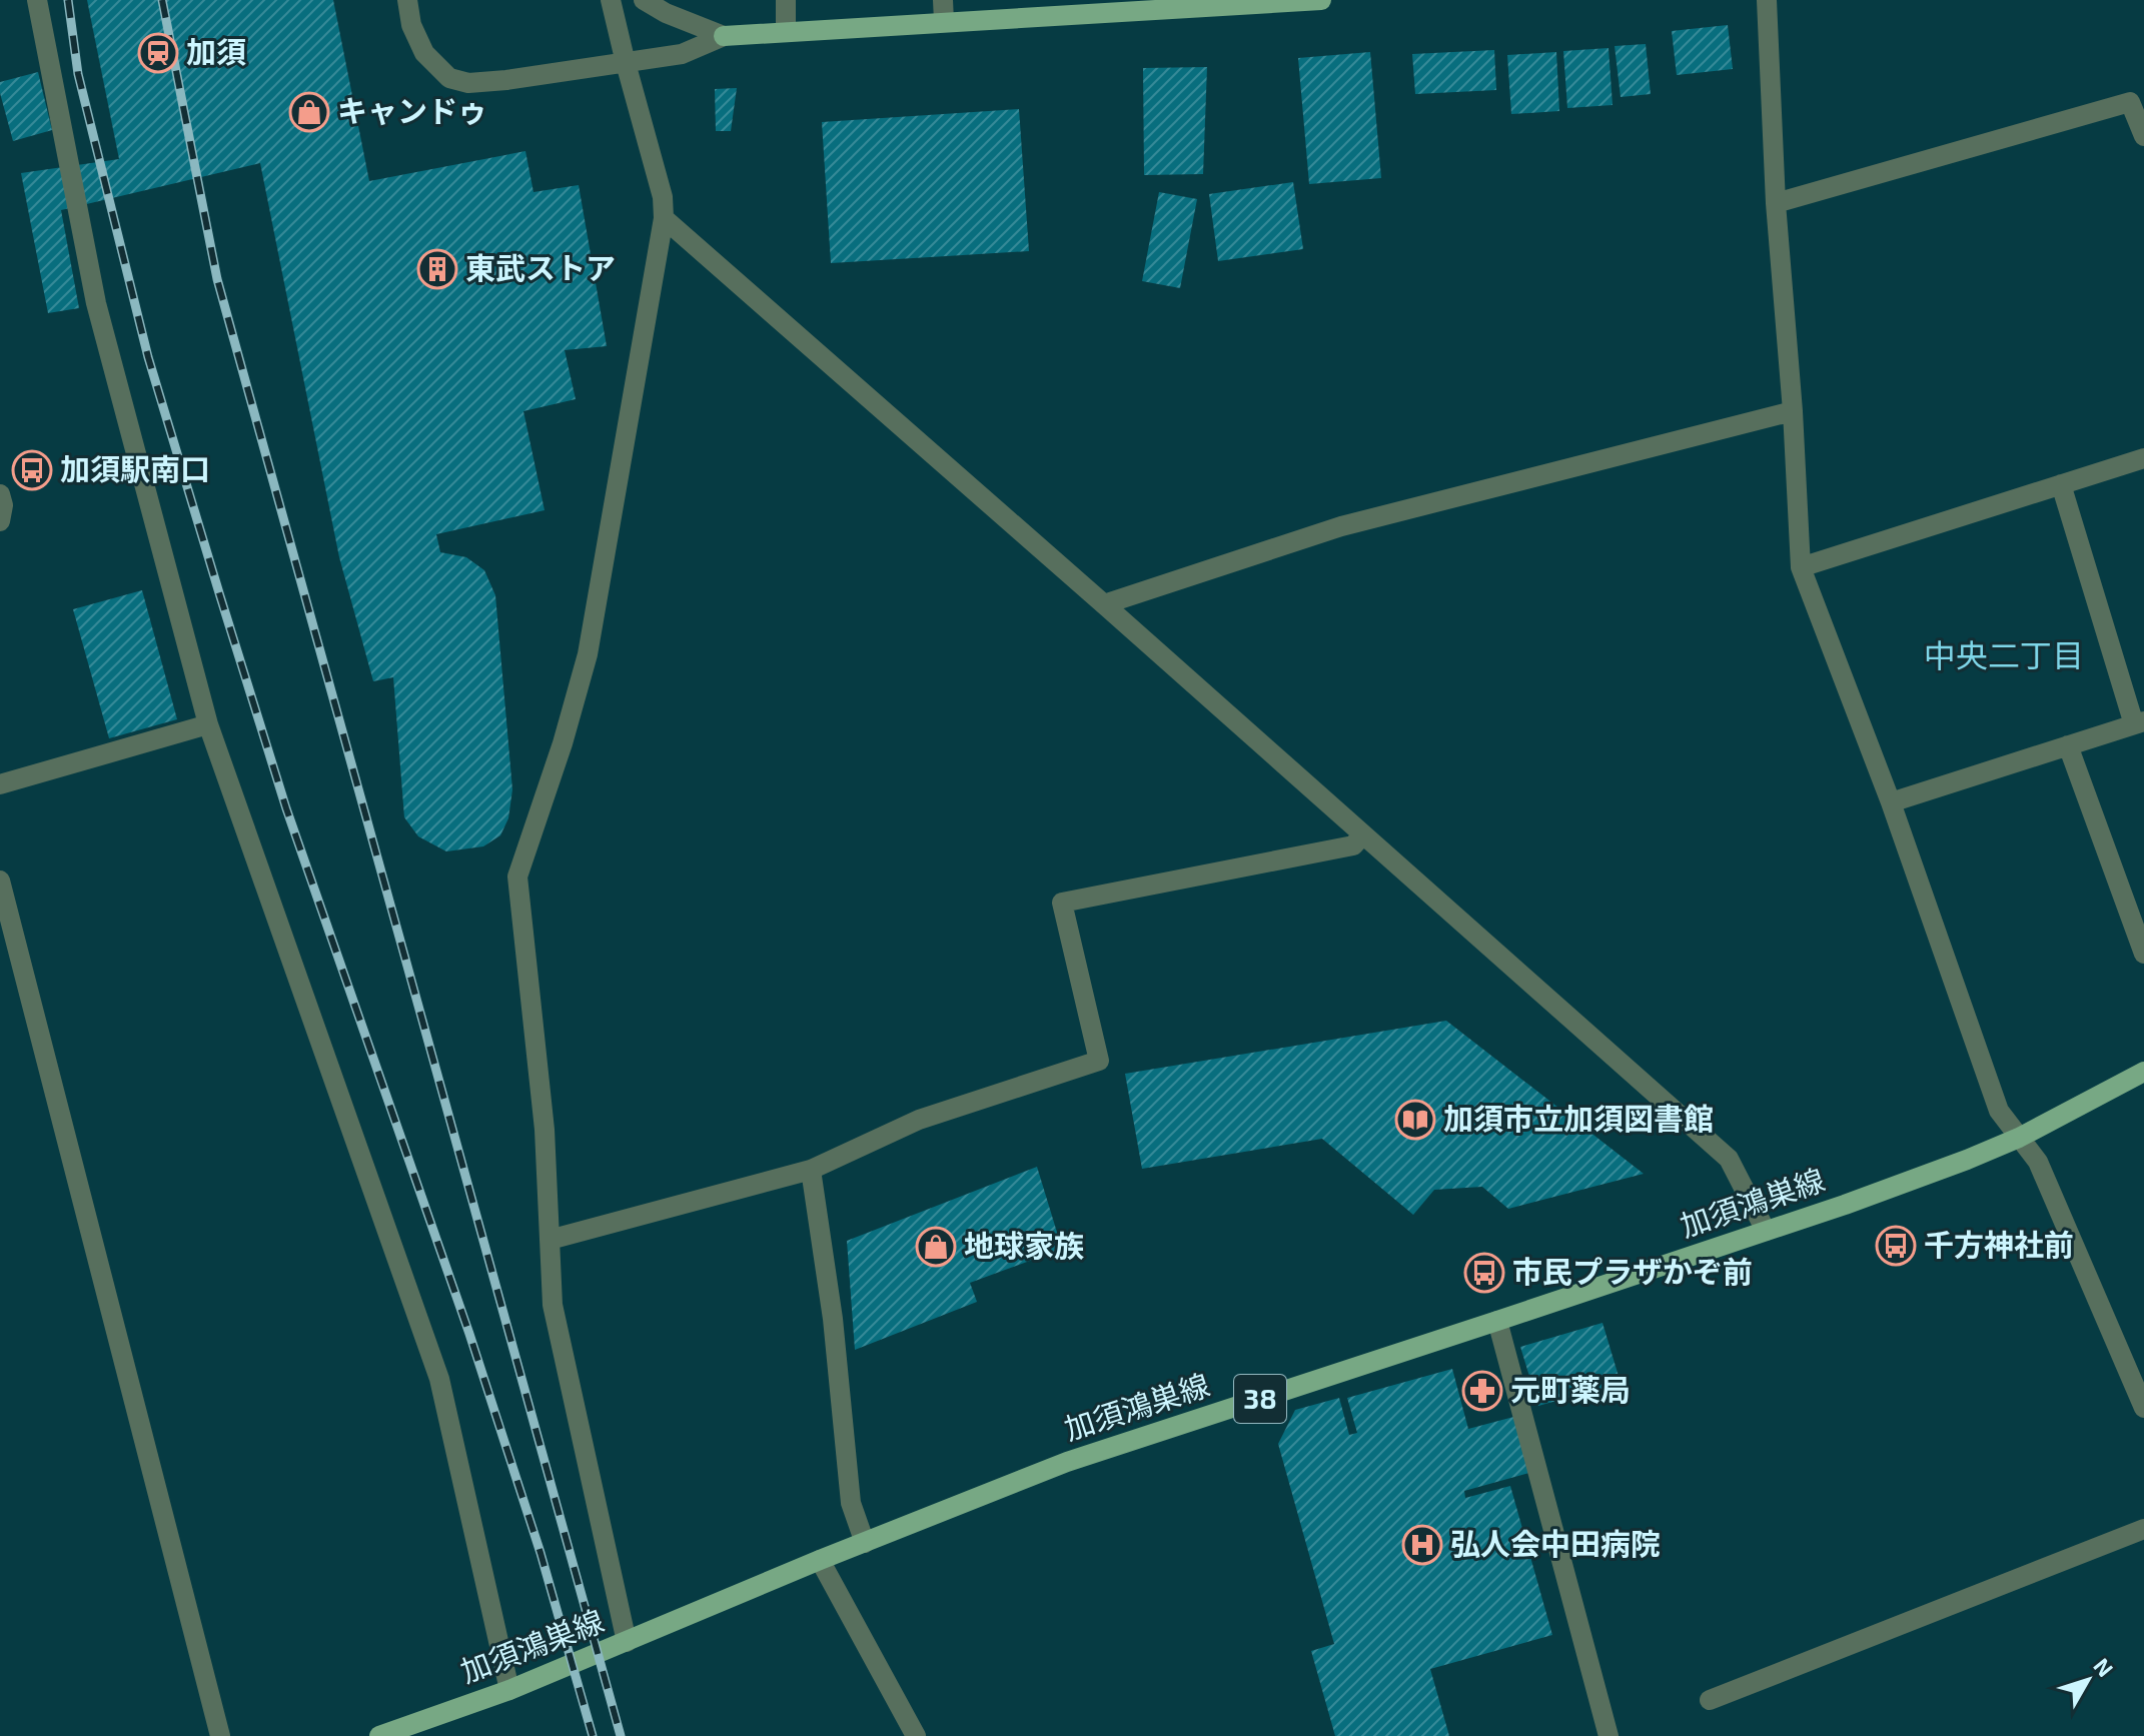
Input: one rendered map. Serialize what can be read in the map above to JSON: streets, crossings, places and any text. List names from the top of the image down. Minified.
{"streets":{"main road":["加須鴻巣線","38"]},"districts":["中央二丁目"],"places":{"station":["加須"],"shop":["キャンドゥ","地球家族"],"building":["東武ストア"],"bus stop":["加須駅南口","千方神社前","市民プラザかぞ前"],"library":["加須市立加須図書館"],"pharmacy":["元町薬局"],"hospital":["弘人会中田病院"]},"north":"top right"}
